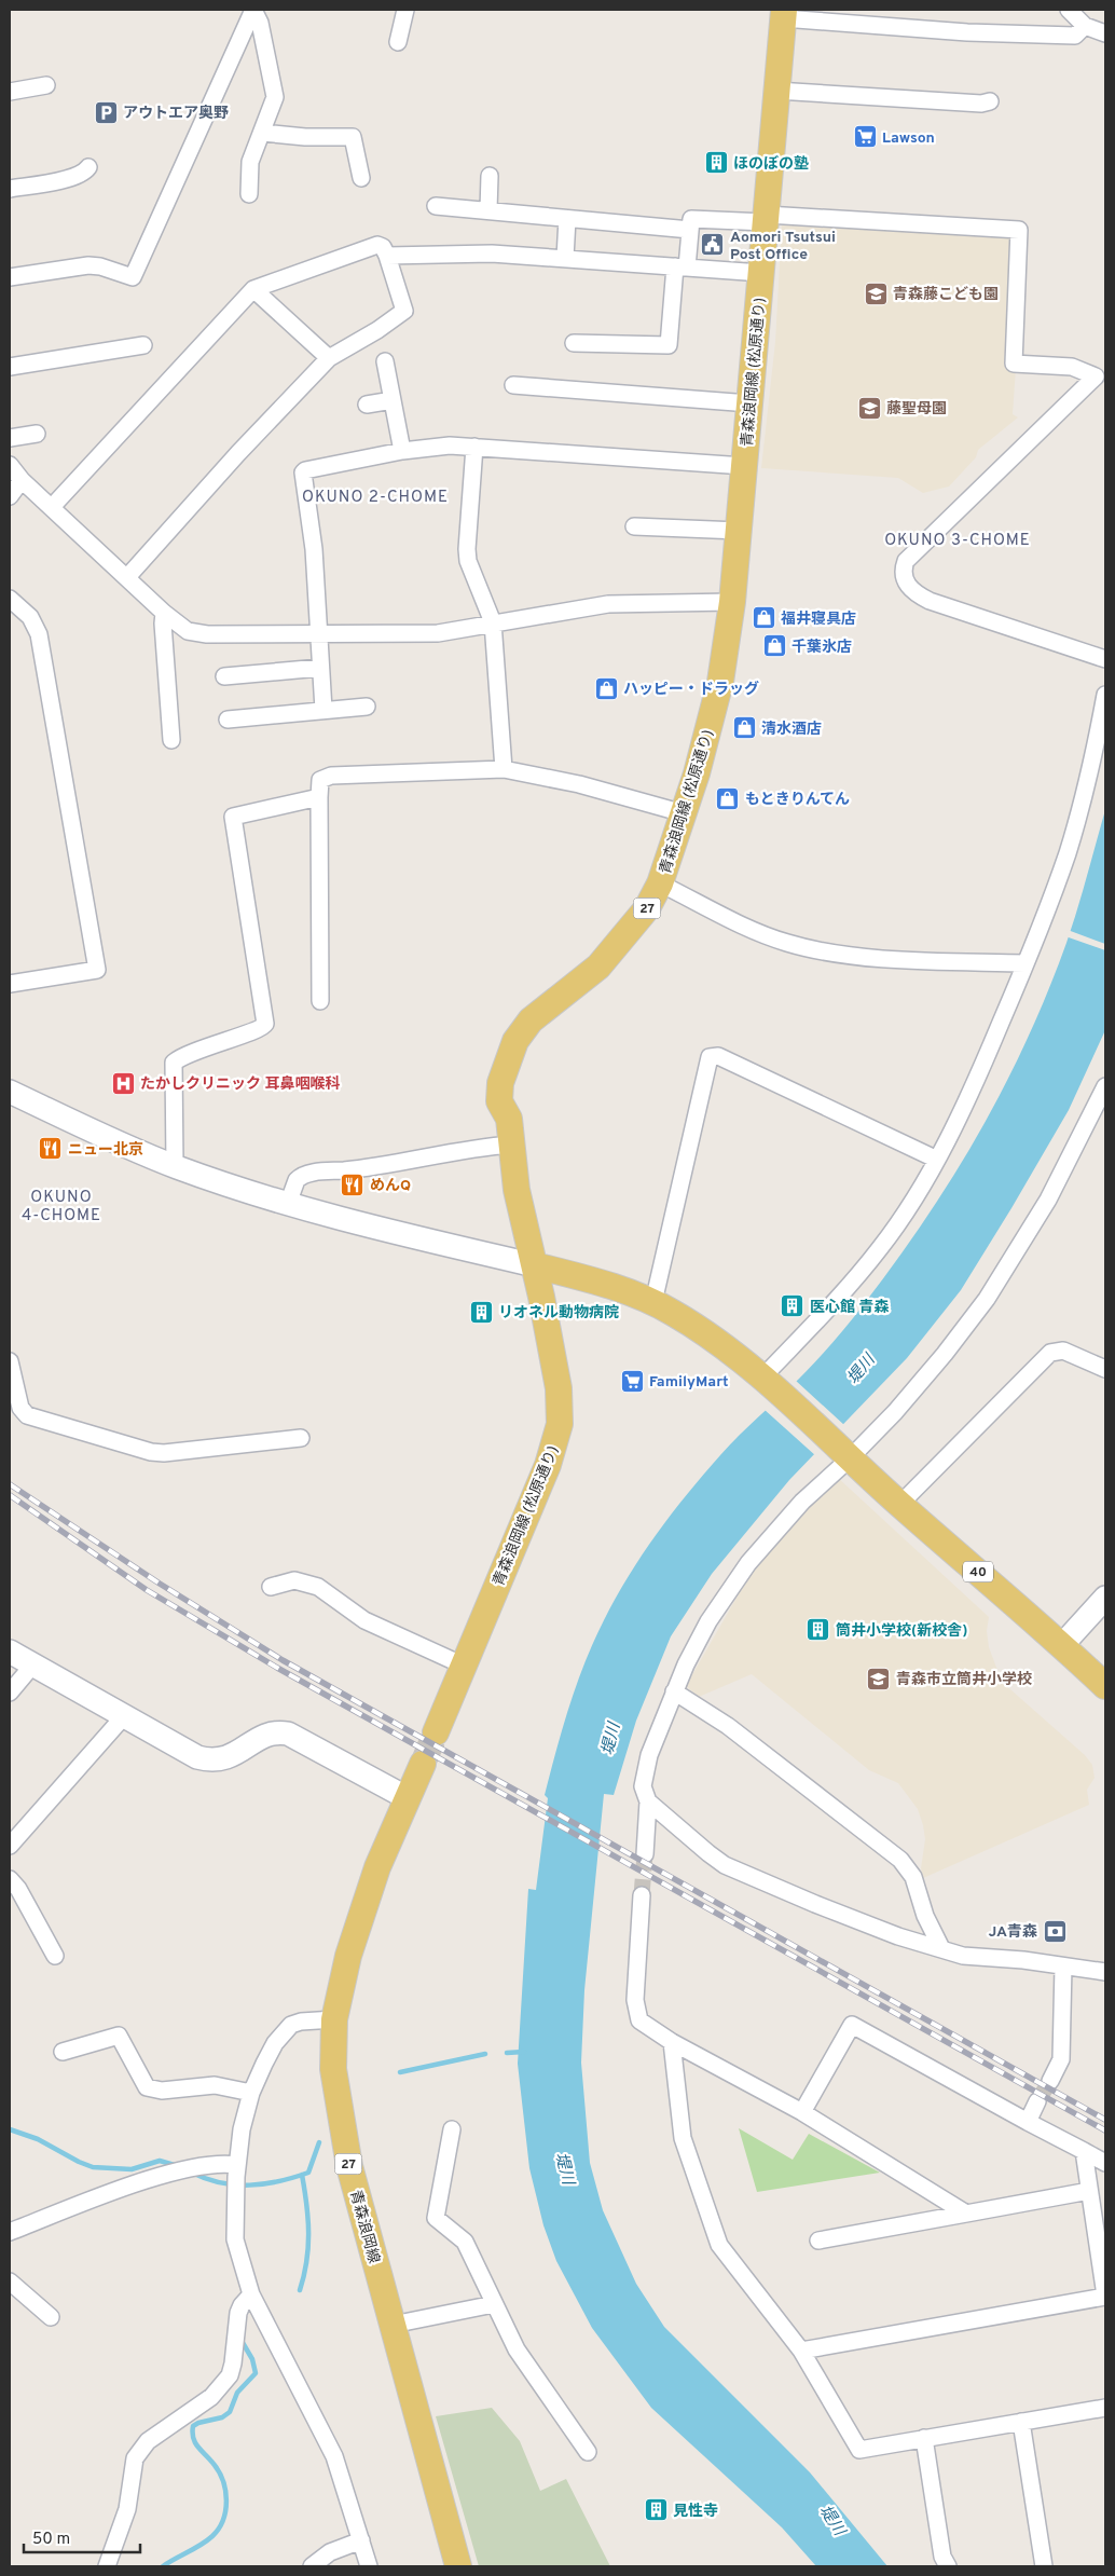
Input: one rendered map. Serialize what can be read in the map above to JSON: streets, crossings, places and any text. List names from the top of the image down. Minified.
{"streets":{"main road":["青森浪岡線 (松原通り)","27","40","青森浪岡線"]},"crossings":[["青森浪岡線 (松原通り)","40"]],"districts":["OKUNO 2-CHOME","OKUNO 3-CHOME","OKUNO 4-CHOME"],"water":["堤川"],"places":{"parking":["アウトエア奥野"],"supermarket":["Lawson","FamilyMart"],"building":["ほのぼの塾","医心館 青森","リオネル動物病院","筒井小学校(新校舎)","見性寺"],"public building":["Aomori Tsutsui Post Office"],"school or university":["青森藤こども園","藤聖母園","青森市立筒井小学校"],"shop":["福井寝具店","千葉氷店","ハッピー・ドラッグ","清水酒店","もときりんてん"],"hospital":["たかしクリニック 耳鼻咽喉科"],"restaurant":["ニュー北京","めんQ"],"bank":["JA青森"]},"scale_bar":"50 m"}
